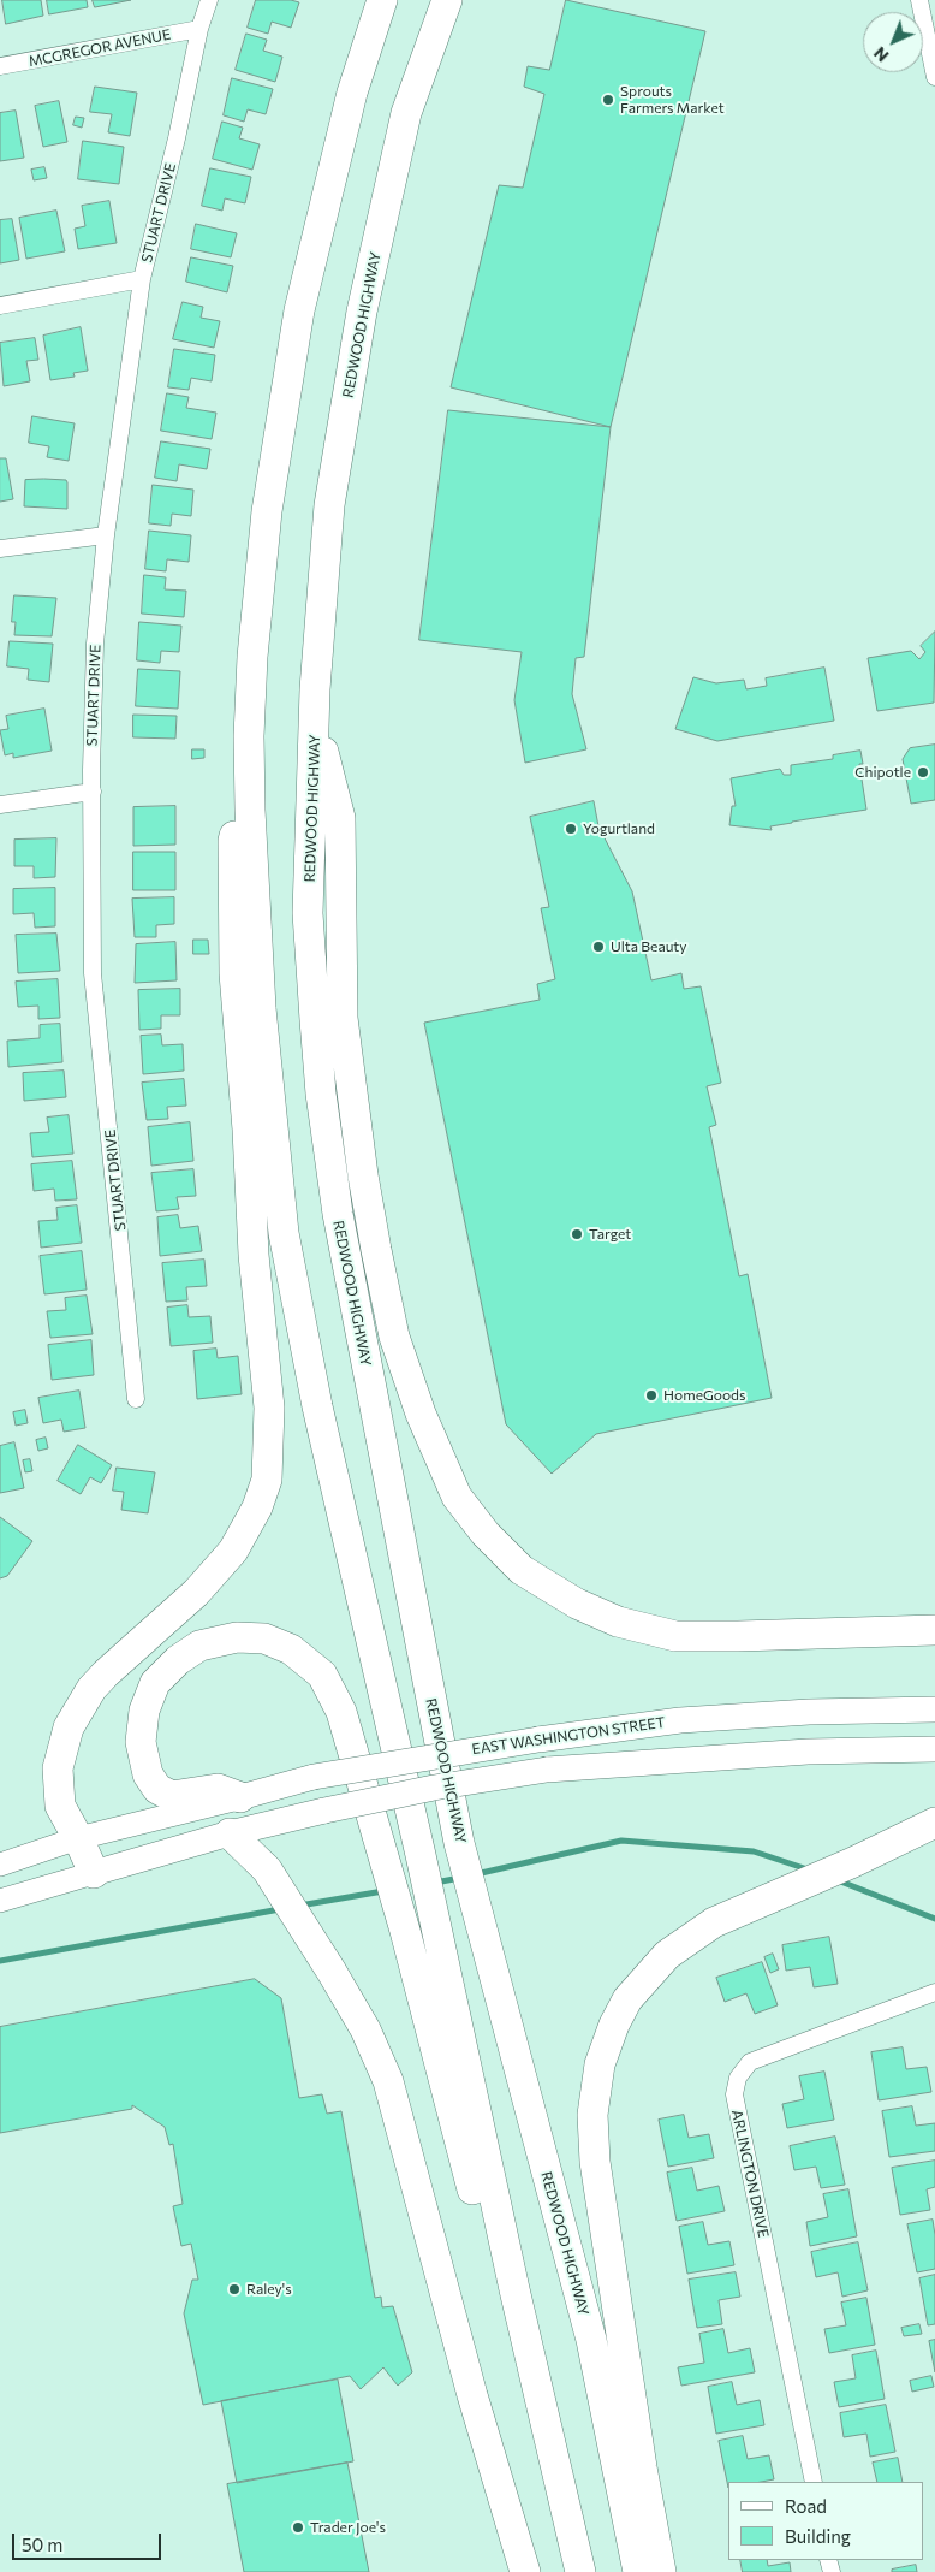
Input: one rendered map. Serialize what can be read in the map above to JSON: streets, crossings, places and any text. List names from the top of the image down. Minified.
{"streets":{"highway":["REDWOOD HIGHWAY"],"main road":["EAST WASHINGTON STREET"],"street":["MCGREGOR AVENUE","STUART DRIVE","ARLINGTON DRIVE"]},"crossings":[["MCGREGOR AVENUE","STUART DRIVE"]],"places":["Sprouts Farmers Market","Chipotle","Yogurtland","Ulta Beauty","Target","HomeGoods","Raley's","Trader Joe's"],"legend":["Road","Building"],"scale_bar":"50 m","north":"bottom left"}
